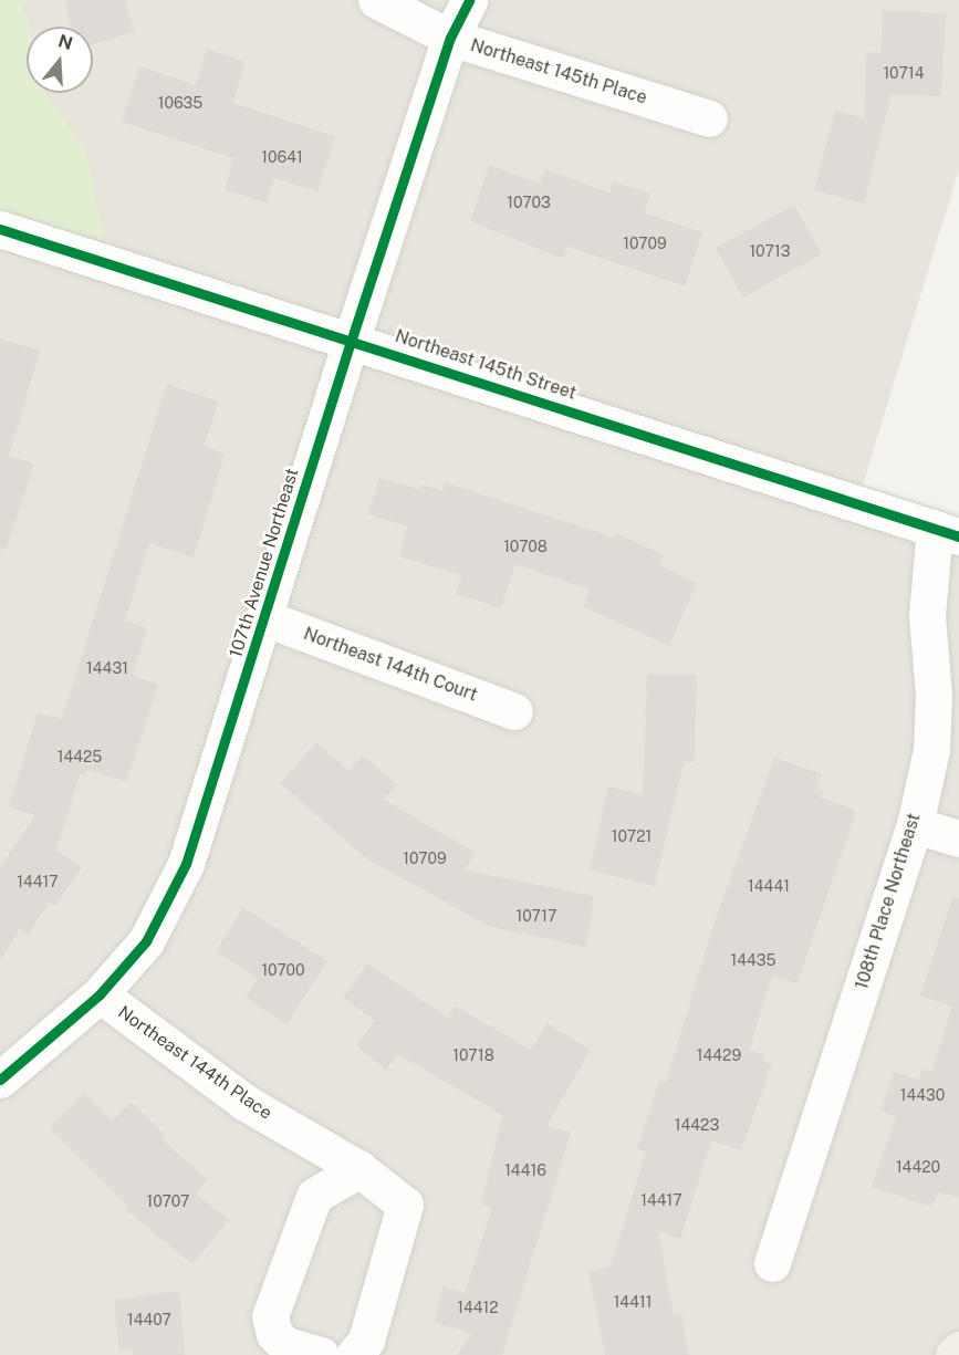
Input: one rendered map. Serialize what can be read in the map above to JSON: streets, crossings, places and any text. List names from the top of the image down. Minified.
{"streets":{"street":["Northeast 145th Place","Northeast 145th Street","107th Avenue Northeast","Northeast 144th Court","108th Place Northeast","Northeast 144th Place"]},"crossings":[["Northeast 145th Place","107th Avenue Northeast"],["Northeast 145th Street","107th Avenue Northeast"],["Northeast 145th Street","108th Place Northeast"],["107th Avenue Northeast","Northeast 144th Court"],["107th Avenue Northeast","Northeast 144th Place"]],"house_numbers":["10714","10635","10641","10703","10709","10713","10708","14431","14425","10721","10709","14417","14441","10717","14435","10700","10718","14429","14430","14423","14420","14416","14417","10707","14411","14412","14407"],"north":"top"}
